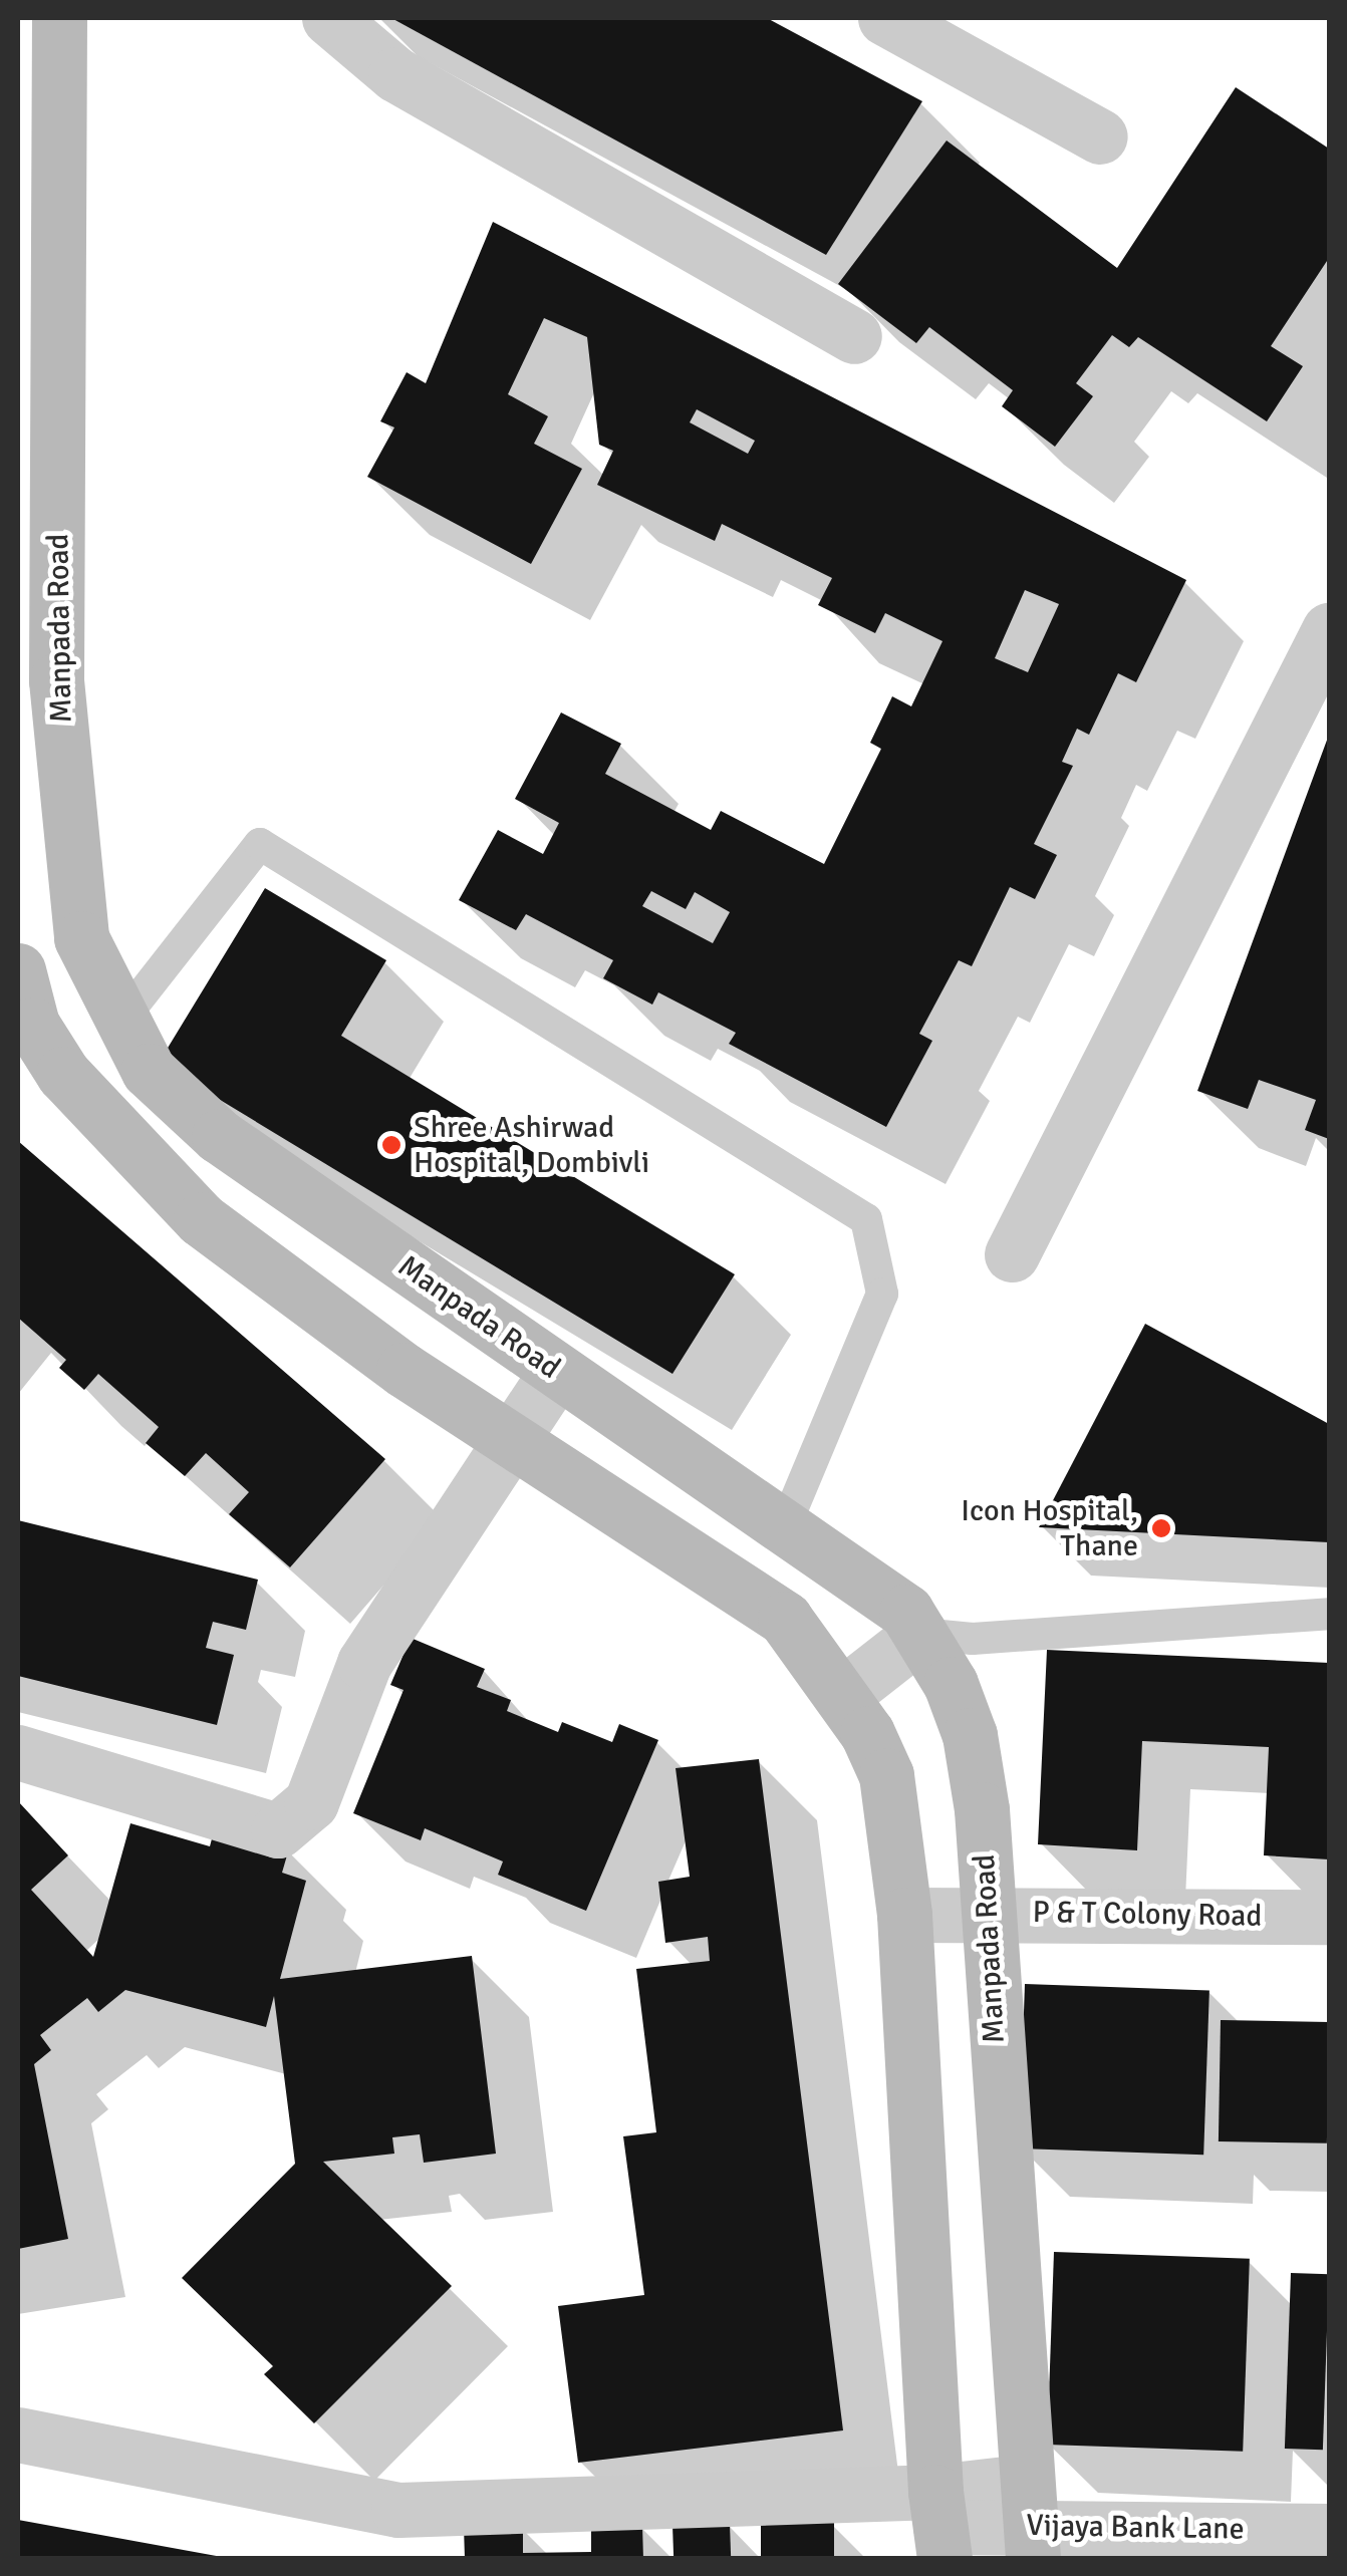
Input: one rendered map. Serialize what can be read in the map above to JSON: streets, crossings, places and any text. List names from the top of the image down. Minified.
{"streets":{"main road":["Manpada Road"],"street":["P & T Colony Road","Vijaya Bank Lane"]},"crossings":[["Manpada Road","P & T Colony Road"],["Manpada Road","Vijaya Bank Lane"]],"places":["Shree Ashirwad Hospital, Dombivli","Icon Hospital, Thane"]}
